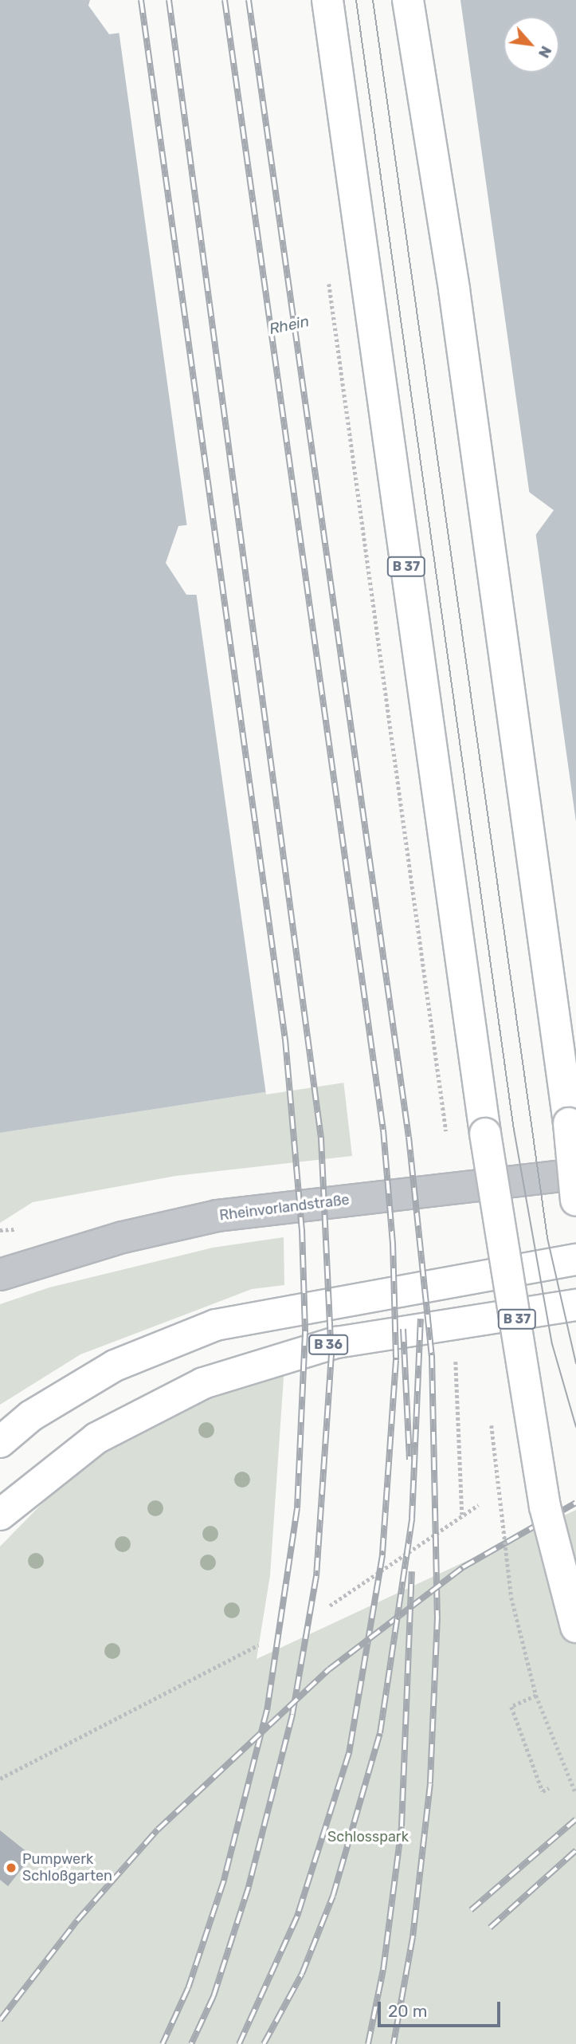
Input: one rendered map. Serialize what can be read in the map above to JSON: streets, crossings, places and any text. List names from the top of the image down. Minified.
{"streets":{"main road":["B 37","B 36"],"street":["Rheinvorlandstraße"]},"water":["Rhein"],"parks":["Schlosspark"],"places":["Pumpwerk Schloßgarten"],"scale_bar":"20 m","north":"bottom right"}
